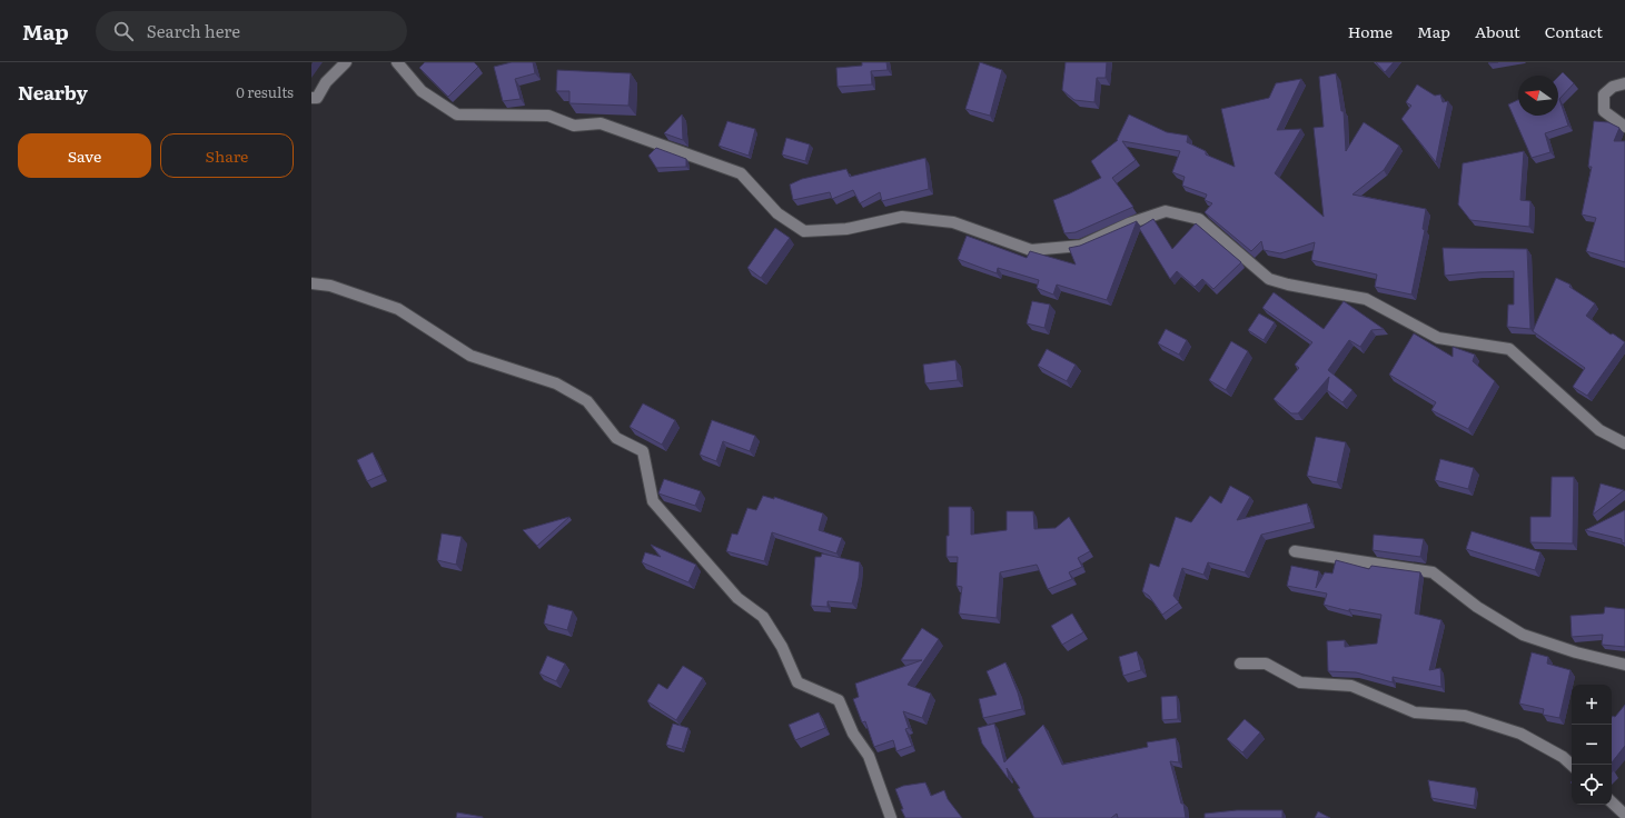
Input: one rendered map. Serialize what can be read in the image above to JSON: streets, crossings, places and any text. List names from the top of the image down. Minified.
{"north":"left","page":{"header":"Map","search":"Search here","nav":["Home","Map","About","Contact"],"heading":["Nearby","0 results"],"buttons":["Save","Share"],"map_buttons":["+","−"]}}
